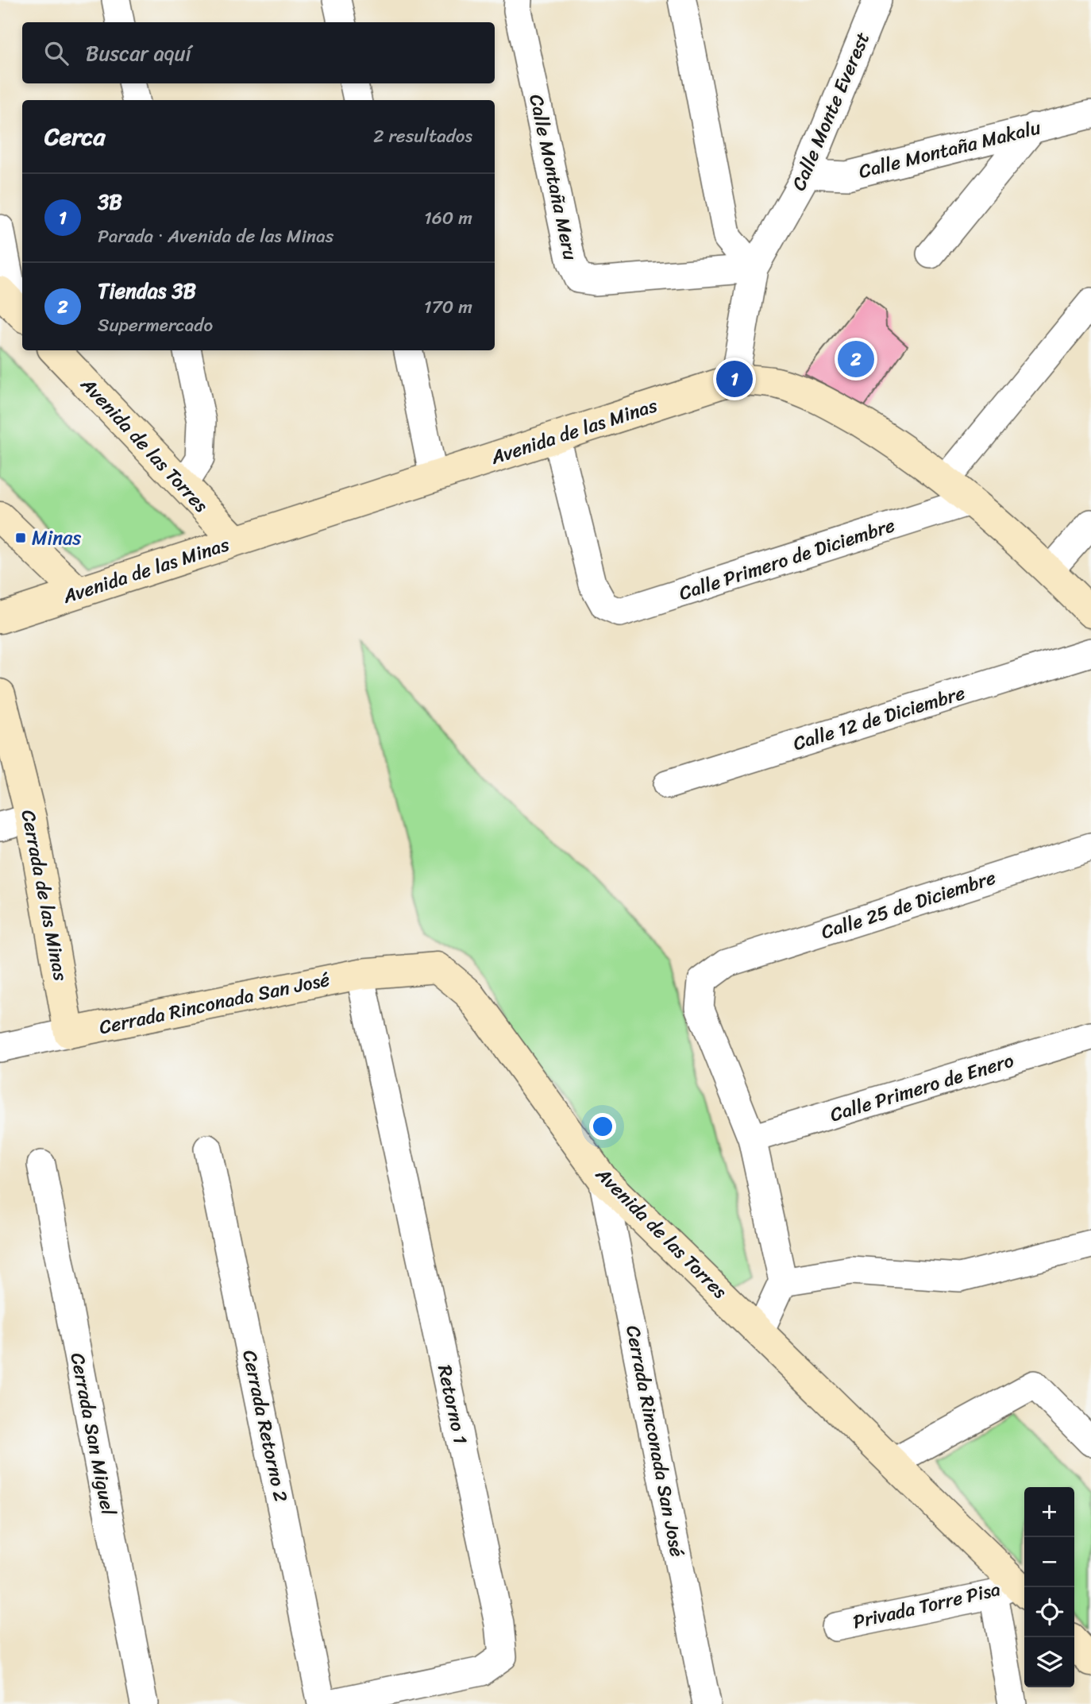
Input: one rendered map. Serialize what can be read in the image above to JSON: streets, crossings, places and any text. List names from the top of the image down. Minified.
{"streets":{"street":["Calle Monte Everest","Calle Montaña Makalu","Calle Montaña Meru","Avenida de las Minas","Avenida de las Torres","Calle Primero de Diciembre","Calle 12 de Diciembre","Cerrada de las Minas","Calle 25 de Diciembre","Cerrada Rinconada San José","Calle Primero de Enero","Retorno 1","Cerrada Retorno 2","Cerrada San Miguel","Privada Torre Pisa"]},"crossings":[["Calle Monte Everest","Calle Montaña Makalu"],["Calle Monte Everest","Calle Montaña Meru"],["Calle Monte Everest","Avenida de las Minas"],["Avenida de las Minas","Avenida de las Torres"],["Avenida de las Minas","Calle Primero de Diciembre"],["Avenida de las Torres","Cerrada Rinconada San José"],["Avenida de las Torres","Retorno 1"],["Avenida de las Torres","Privada Torre Pisa"],["Cerrada de las Minas","Cerrada Rinconada San José"],["Calle 25 de Diciembre","Calle Primero de Enero"],["Cerrada Rinconada San José","Retorno 1"]],"places":{"transit":["Minas"]},"page":{"search":"Buscar aquí","heading":["Cerca","2 resultados"],"list":[{"mark":"1","name":"3B","note":"Parada · Avenida de las Minas","value":"160 m"},{"mark":"2","name":"Tiendas 3B","note":"Supermercado","value":"170 m"}],"pins":["2","1"],"map_buttons":["+","−"]}}
